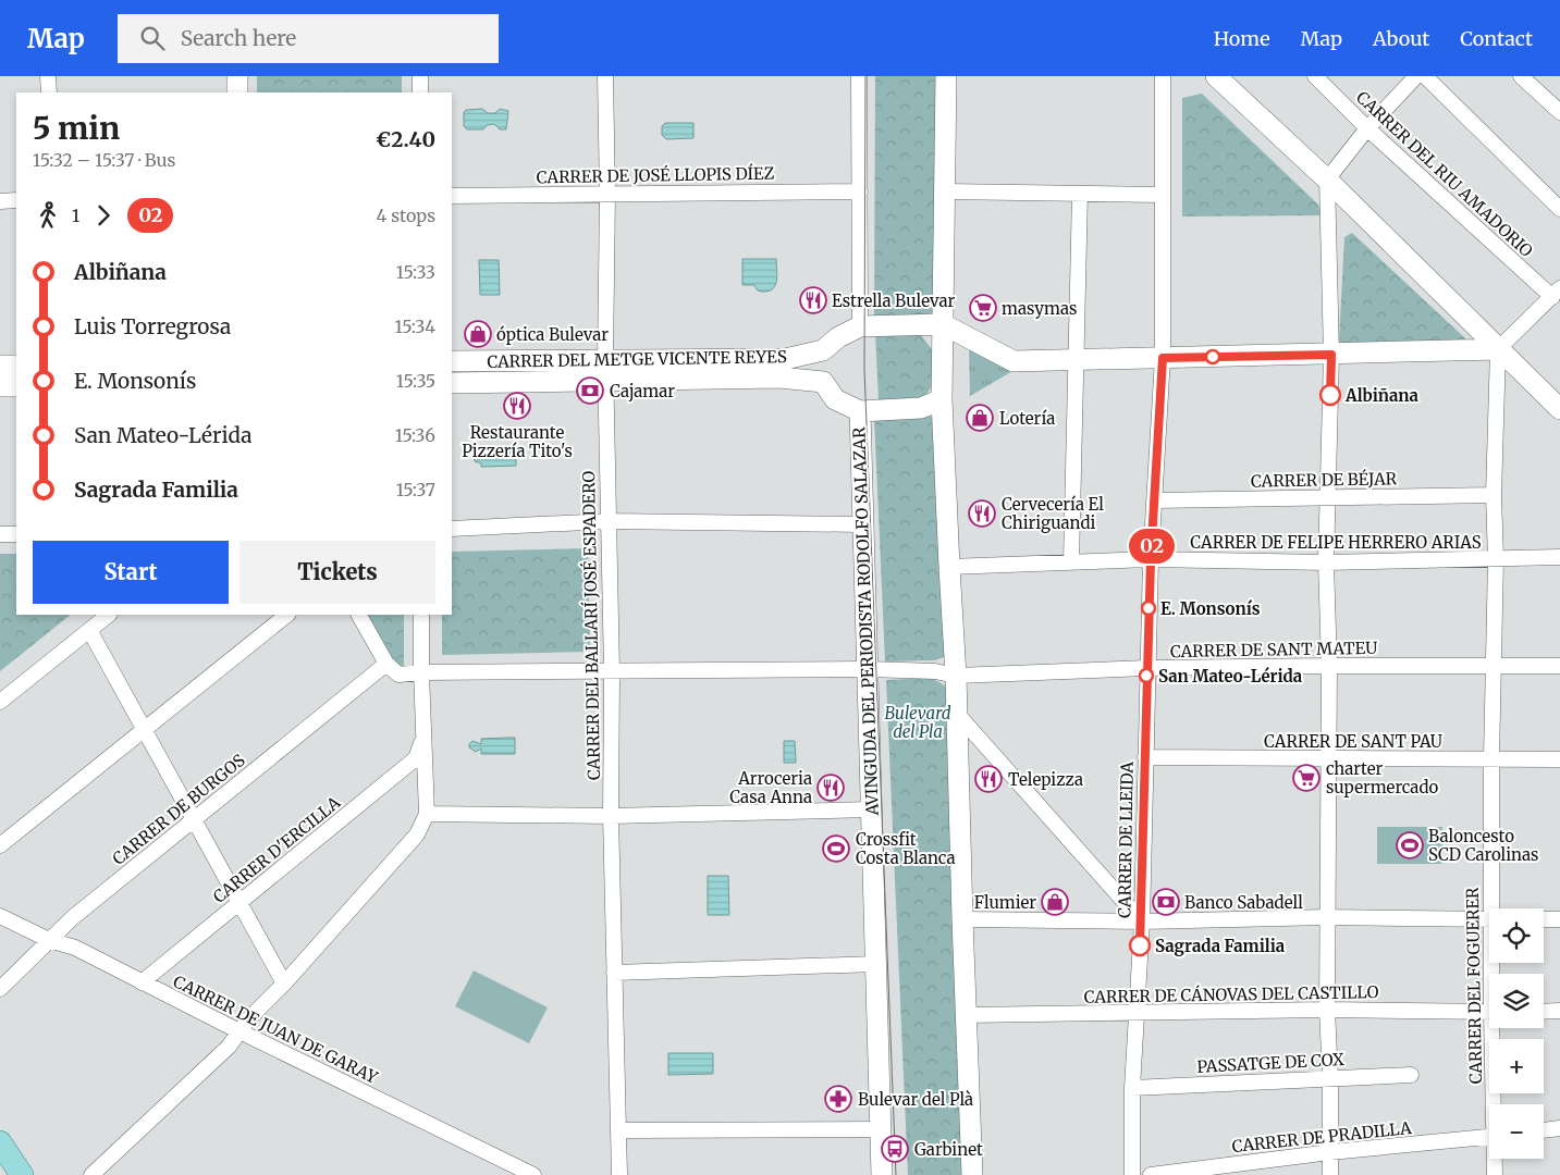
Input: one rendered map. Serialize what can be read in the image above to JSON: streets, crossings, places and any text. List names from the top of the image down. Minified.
{"streets":{"street":["CARRER DEL RIU AMADORIO","CARRER DE JOSÉ LLOPIS DÍEZ","CARRER DEL METGE VICENTE REYES","CARRER DE BÉJAR","CARRER DE FELIPE HERRERO ARIAS","AVINGUDA DEL PERIODISTA RODOLFO SALAZAR","CARRER DEL BALLARÍ JOSÉ ESPADERO","CARRER DE SANT MATEU","CARRER DE SANT PAU","CARRER DE BURGOS","CARRER DE LLEIDA","CARRER D'ERCILLA","CARRER DEL FOGUERER","CARRER DE CÁNOVAS DEL CASTILLO","CARRER DE JUAN DE GARAY","PASSATGE DE COX","CARRER DE PRADILLA"]},"crossings":[["CARRER DE JOSÉ LLOPIS DÍEZ","CARRER DEL BALLARÍ JOSÉ ESPADERO"],["CARRER DEL METGE VICENTE REYES","CARRER DEL BALLARÍ JOSÉ ESPADERO"],["CARRER DE BÉJAR","CARRER DE LLEIDA"],["CARRER DE BÉJAR","CARRER DEL FOGUERER"],["CARRER DE FELIPE HERRERO ARIAS","CARRER DE LLEIDA"],["CARRER DE FELIPE HERRERO ARIAS","CARRER DEL FOGUERER"],["AVINGUDA DEL PERIODISTA RODOLFO SALAZAR","CARRER DE SANT MATEU"],["CARRER DEL BALLARÍ JOSÉ ESPADERO","CARRER DE SANT MATEU"],["CARRER DE SANT MATEU","CARRER DE BURGOS"],["CARRER DE SANT MATEU","CARRER DE LLEIDA"],["CARRER DE SANT MATEU","CARRER DEL FOGUERER"],["CARRER DE SANT PAU","CARRER DE LLEIDA"],["CARRER DE SANT PAU","CARRER DEL FOGUERER"],["CARRER DE BURGOS","CARRER DE JUAN DE GARAY"],["CARRER DE LLEIDA","CARRER DE CÁNOVAS DEL CASTILLO"],["CARRER DE LLEIDA","PASSATGE DE COX"],["CARRER D'ERCILLA","CARRER DE JUAN DE GARAY"]],"parks":["Bulevard del Pla"],"places":{"restaurant":["Estrella Bulevar","Restaurante Pizzería Tito's","Cervecería El Chiriguandi","Telepizza","Arroceria Casa Anna"],"supermarket":["masymas","charter supermercado"],"shop":["óptica Bulevar","Lotería","Flumier"],"bank":["Cajamar","Banco Sabadell"],"other":["Albiñana","E. Monsonís","San Mateo-Lérida","Sagrada Familia"],"sports":["Baloncesto SCD Carolinas","Crossfit Costa Blanca"],"pharmacy":["Bulevar del Plà"],"bus stop":["Garbinet"]},"lines":["bus line 02"],"page":{"header":"Map","search":"Search here","nav":["Home","Map","About","Contact"],"on_map":"02","heading":["5 min","15:32 – 15:37 · Bus","€2.40"],"legs":["1","02","4 stops"],"list":[{"name":"Albiñana","value":"15:33"},{"name":"Luis Torregrosa","value":"15:34"},{"name":"E. Monsonís","value":"15:35"},{"name":"San Mateo-Lérida","value":"15:36"},{"name":"Sagrada Familia","value":"15:37"}],"buttons":["Start","Tickets"],"map_buttons":["+","−"]}}
